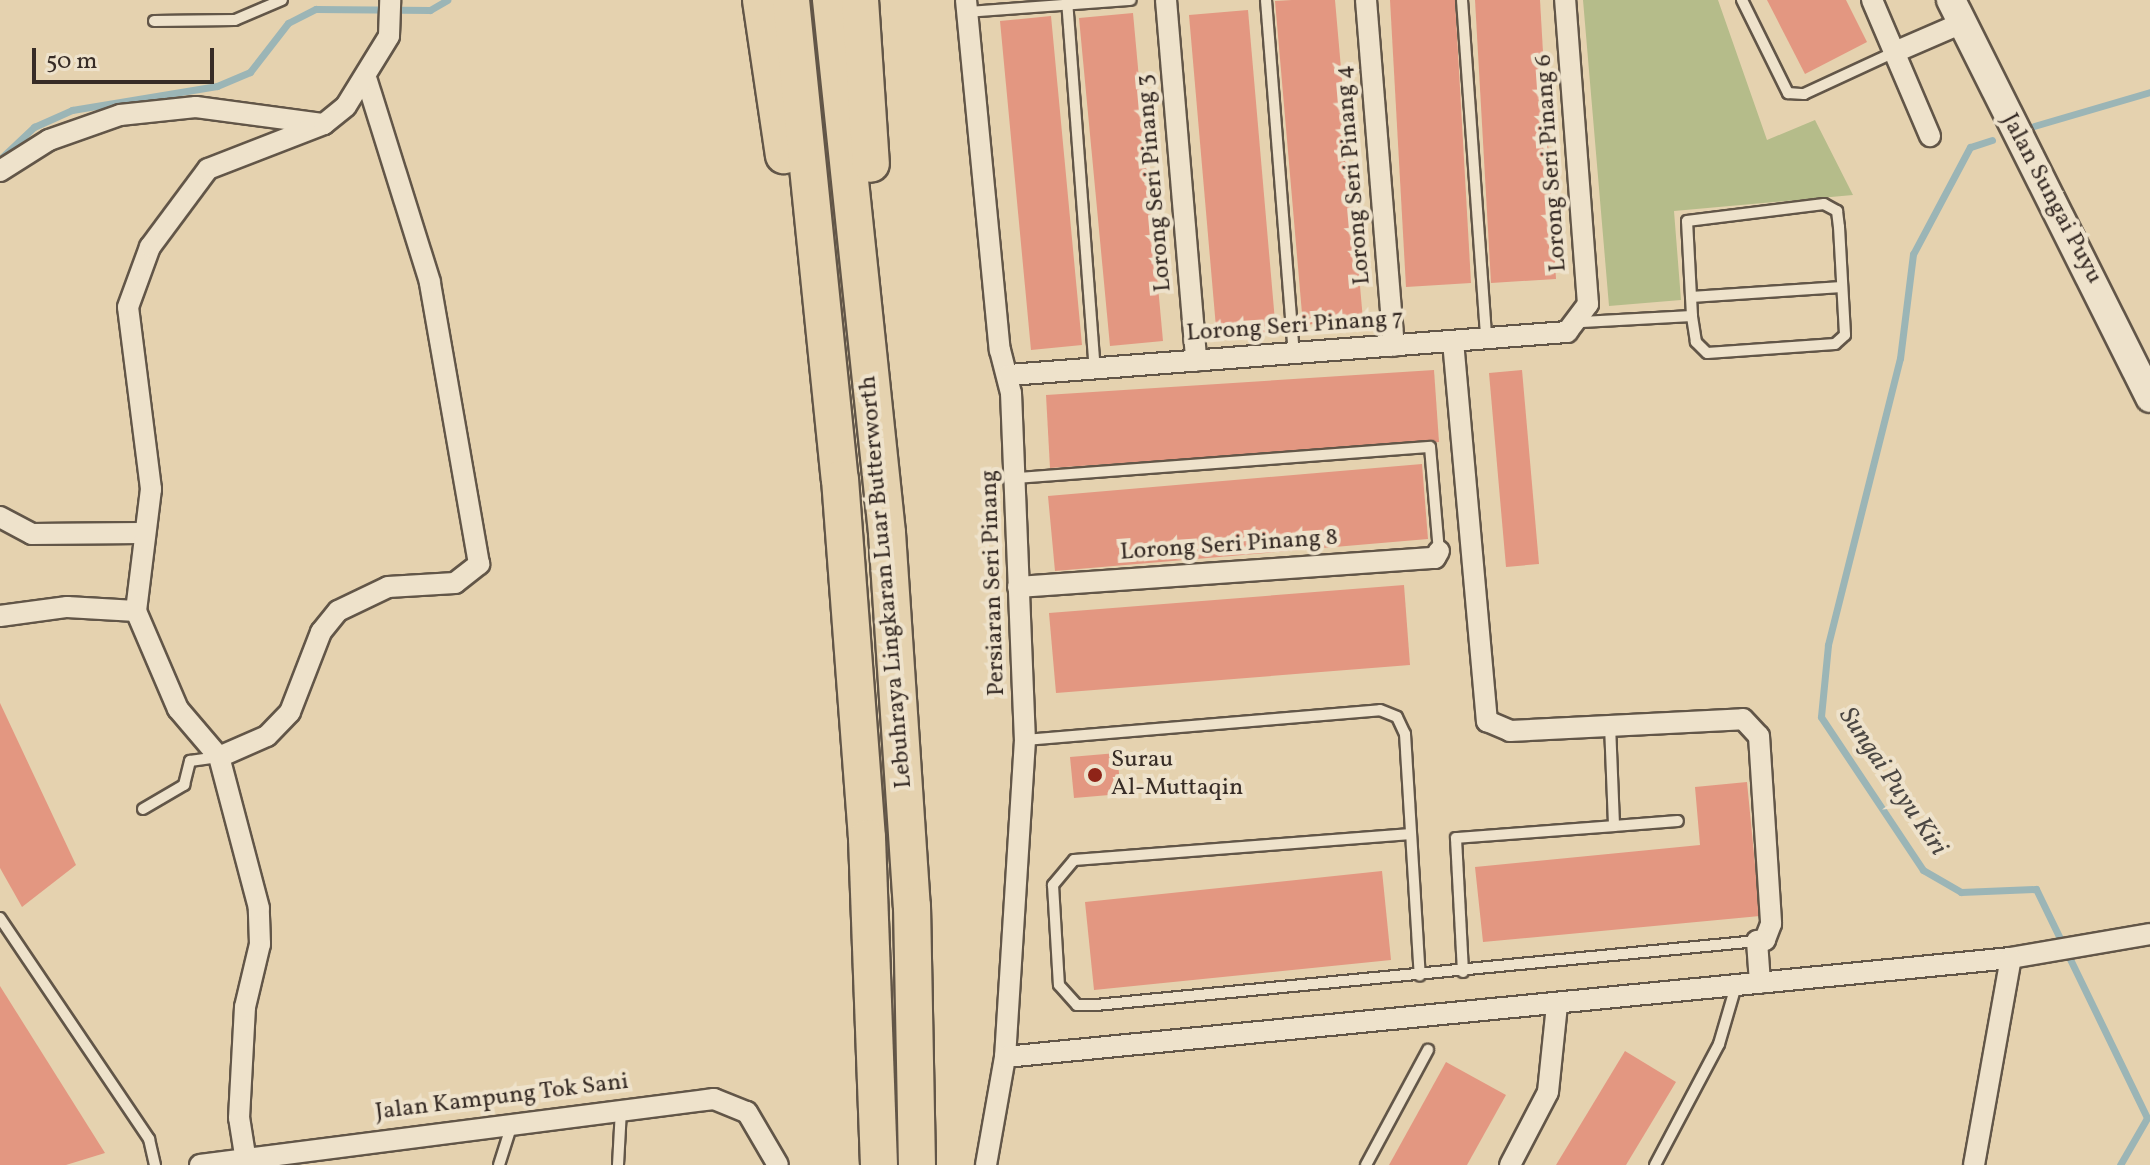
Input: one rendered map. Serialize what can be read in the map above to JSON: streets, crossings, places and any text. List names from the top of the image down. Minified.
{"streets":{"highway":["Lebuhraya Lingkaran Luar Butterworth"],"main road":["Jalan Sungai Puyu"],"street":["Lorong Seri Pinang 6","Lorong Seri Pinang 4","Lorong Seri Pinang 3","Lorong Seri Pinang 7","Lorong Seri Pinang 8","Persiaran Seri Pinang","Jalan Kampung Tok Sani"]},"crossings":[["Lorong Seri Pinang 6","Lorong Seri Pinang 7"],["Lorong Seri Pinang 4","Lorong Seri Pinang 7"],["Lorong Seri Pinang 3","Lorong Seri Pinang 7"],["Lorong Seri Pinang 7","Persiaran Seri Pinang"],["Lorong Seri Pinang 8","Persiaran Seri Pinang"]],"water":["Sungai Puyu Kiri"],"places":["Surau Al-Muttaqin"],"scale_bar":"50 m"}
